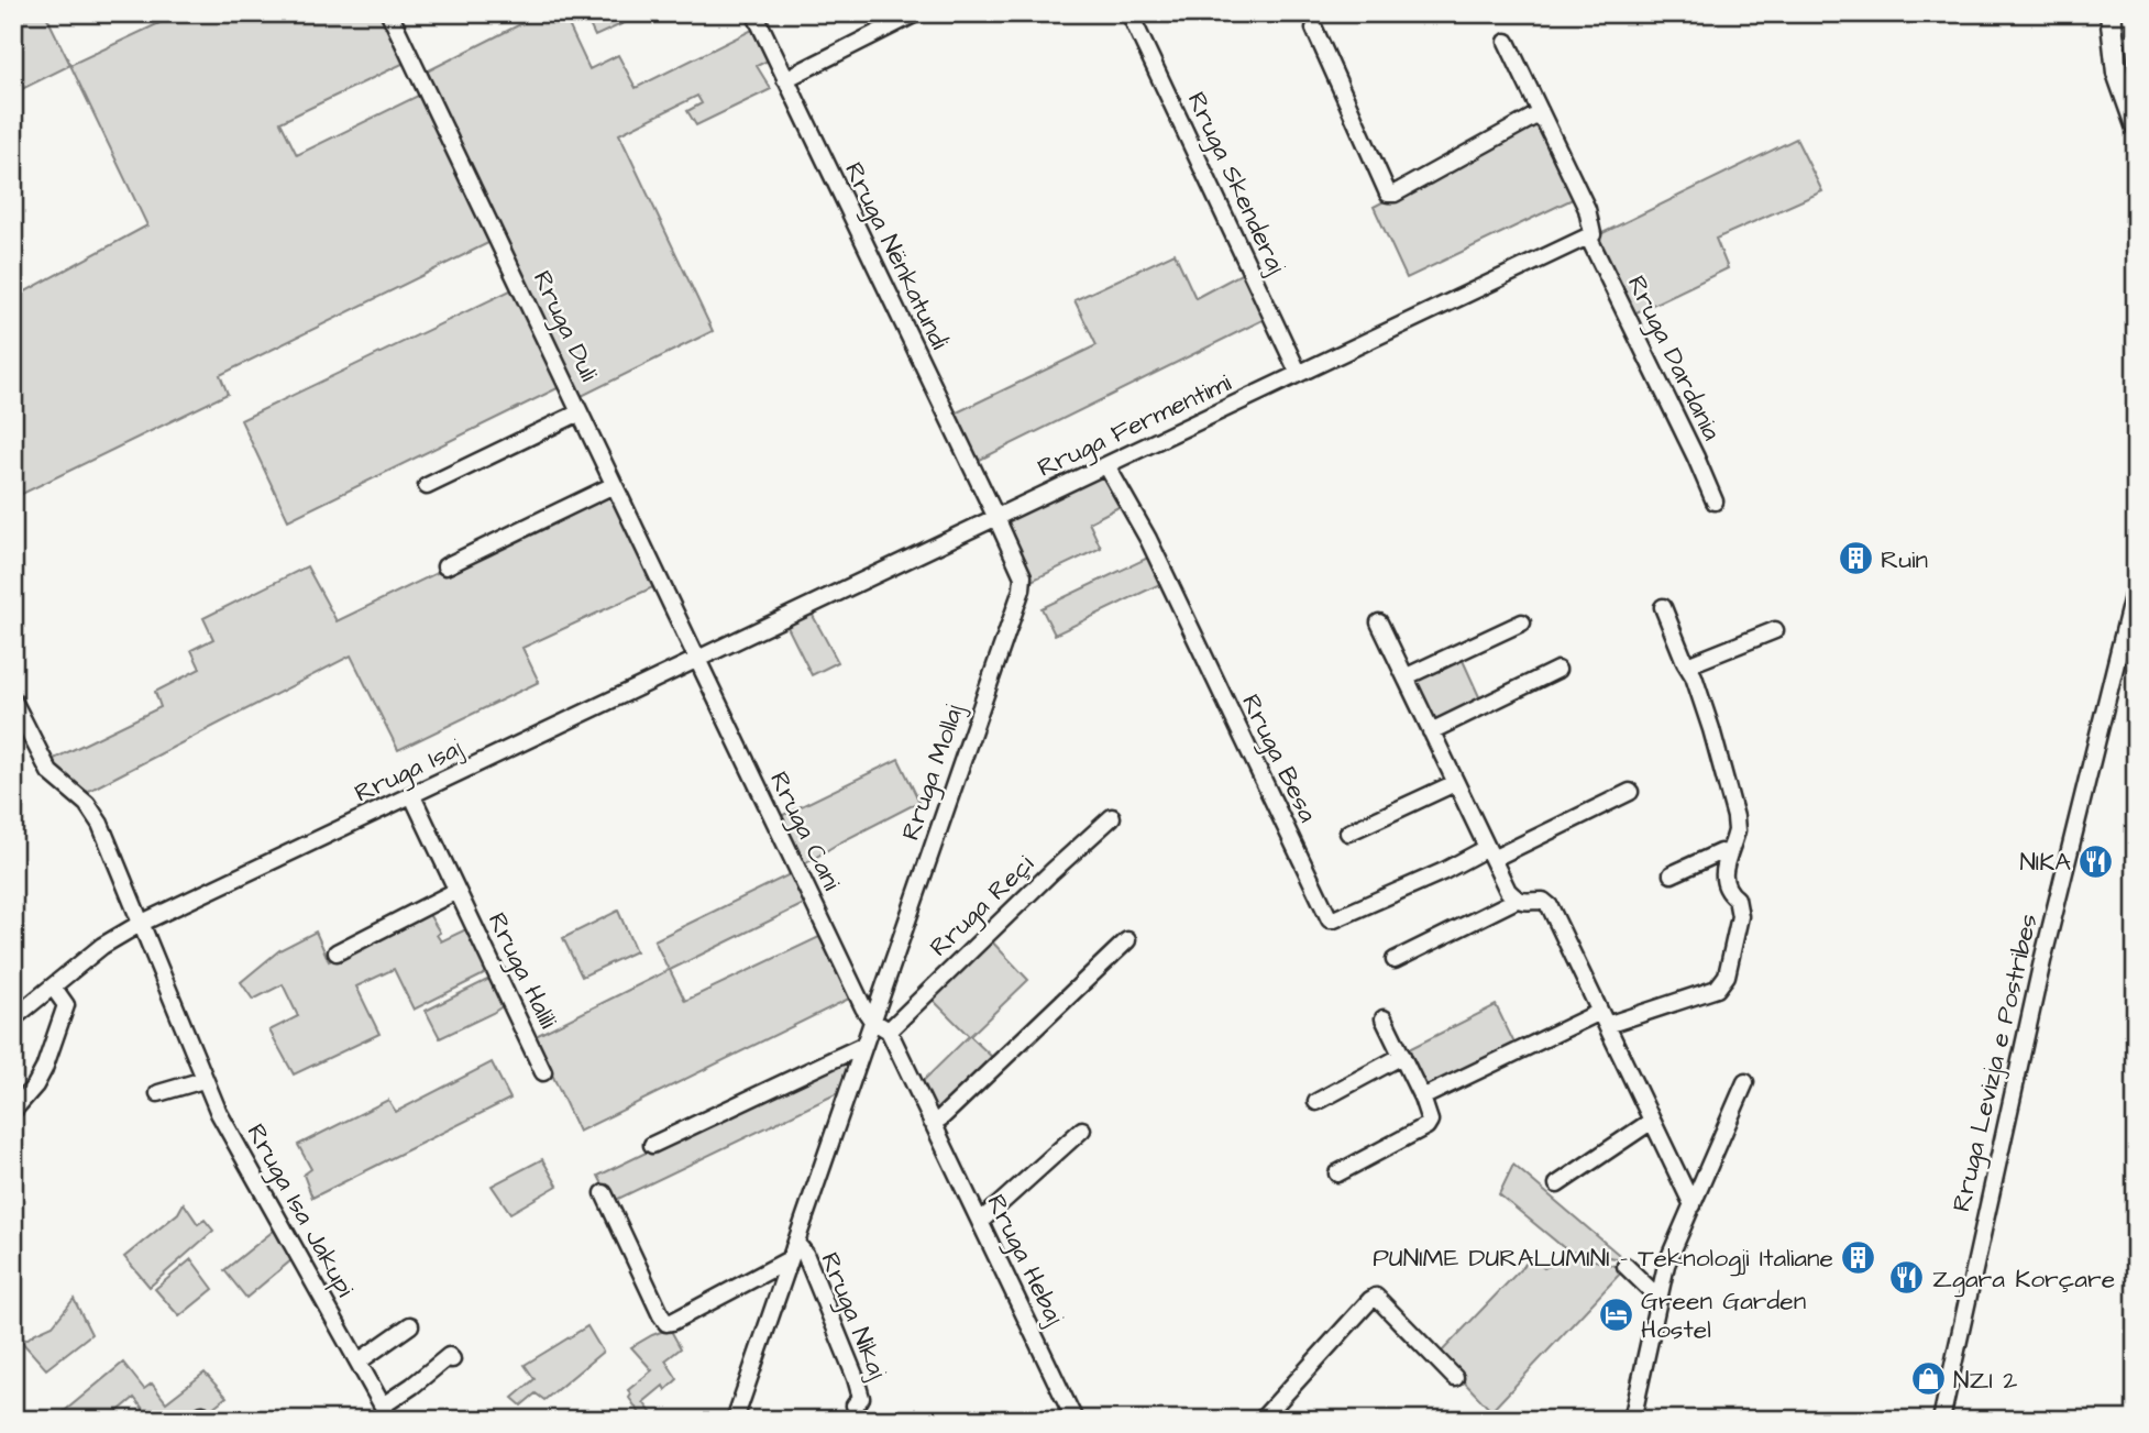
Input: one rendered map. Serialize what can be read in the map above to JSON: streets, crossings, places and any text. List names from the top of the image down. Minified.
{"streets":{"street":["Rruga Skenderaj","Rruga Nënkatundi","Rruga Duli","Rruga Dardania","Rruga Fermentimi","Rruga Besa","Rruga Isaj","Rruga Mollaj","Rruga Cani","Rruga Reçi","Rruga Halili","Rruga Levizja e Postribes","Rruga Isa Jakupi","Rruga Hebaj","Rruga Nikaj"]},"crossings":[["Rruga Skenderaj","Rruga Fermentimi"],["Rruga Nënkatundi","Rruga Fermentimi"],["Rruga Nënkatundi","Rruga Mollaj"],["Rruga Duli","Rruga Fermentimi"],["Rruga Duli","Rruga Isaj"],["Rruga Duli","Rruga Cani"],["Rruga Dardania","Rruga Fermentimi"],["Rruga Fermentimi","Rruga Besa"],["Rruga Fermentimi","Rruga Isaj"],["Rruga Fermentimi","Rruga Mollaj"],["Rruga Fermentimi","Rruga Cani"],["Rruga Isaj","Rruga Cani"],["Rruga Isaj","Rruga Halili"],["Rruga Isaj","Rruga Isa Jakupi"],["Rruga Mollaj","Rruga Cani"],["Rruga Mollaj","Rruga Nikaj"],["Rruga Reçi","Rruga Hebaj"]],"places":{"building":["Ruin","PUNIME DURALUMINI - Teknologji Italiane"],"restaurant":["NIKA","Zgara Korçare"],"hotel":["Green Garden Hostel"],"shop":["NZI 2"]}}
